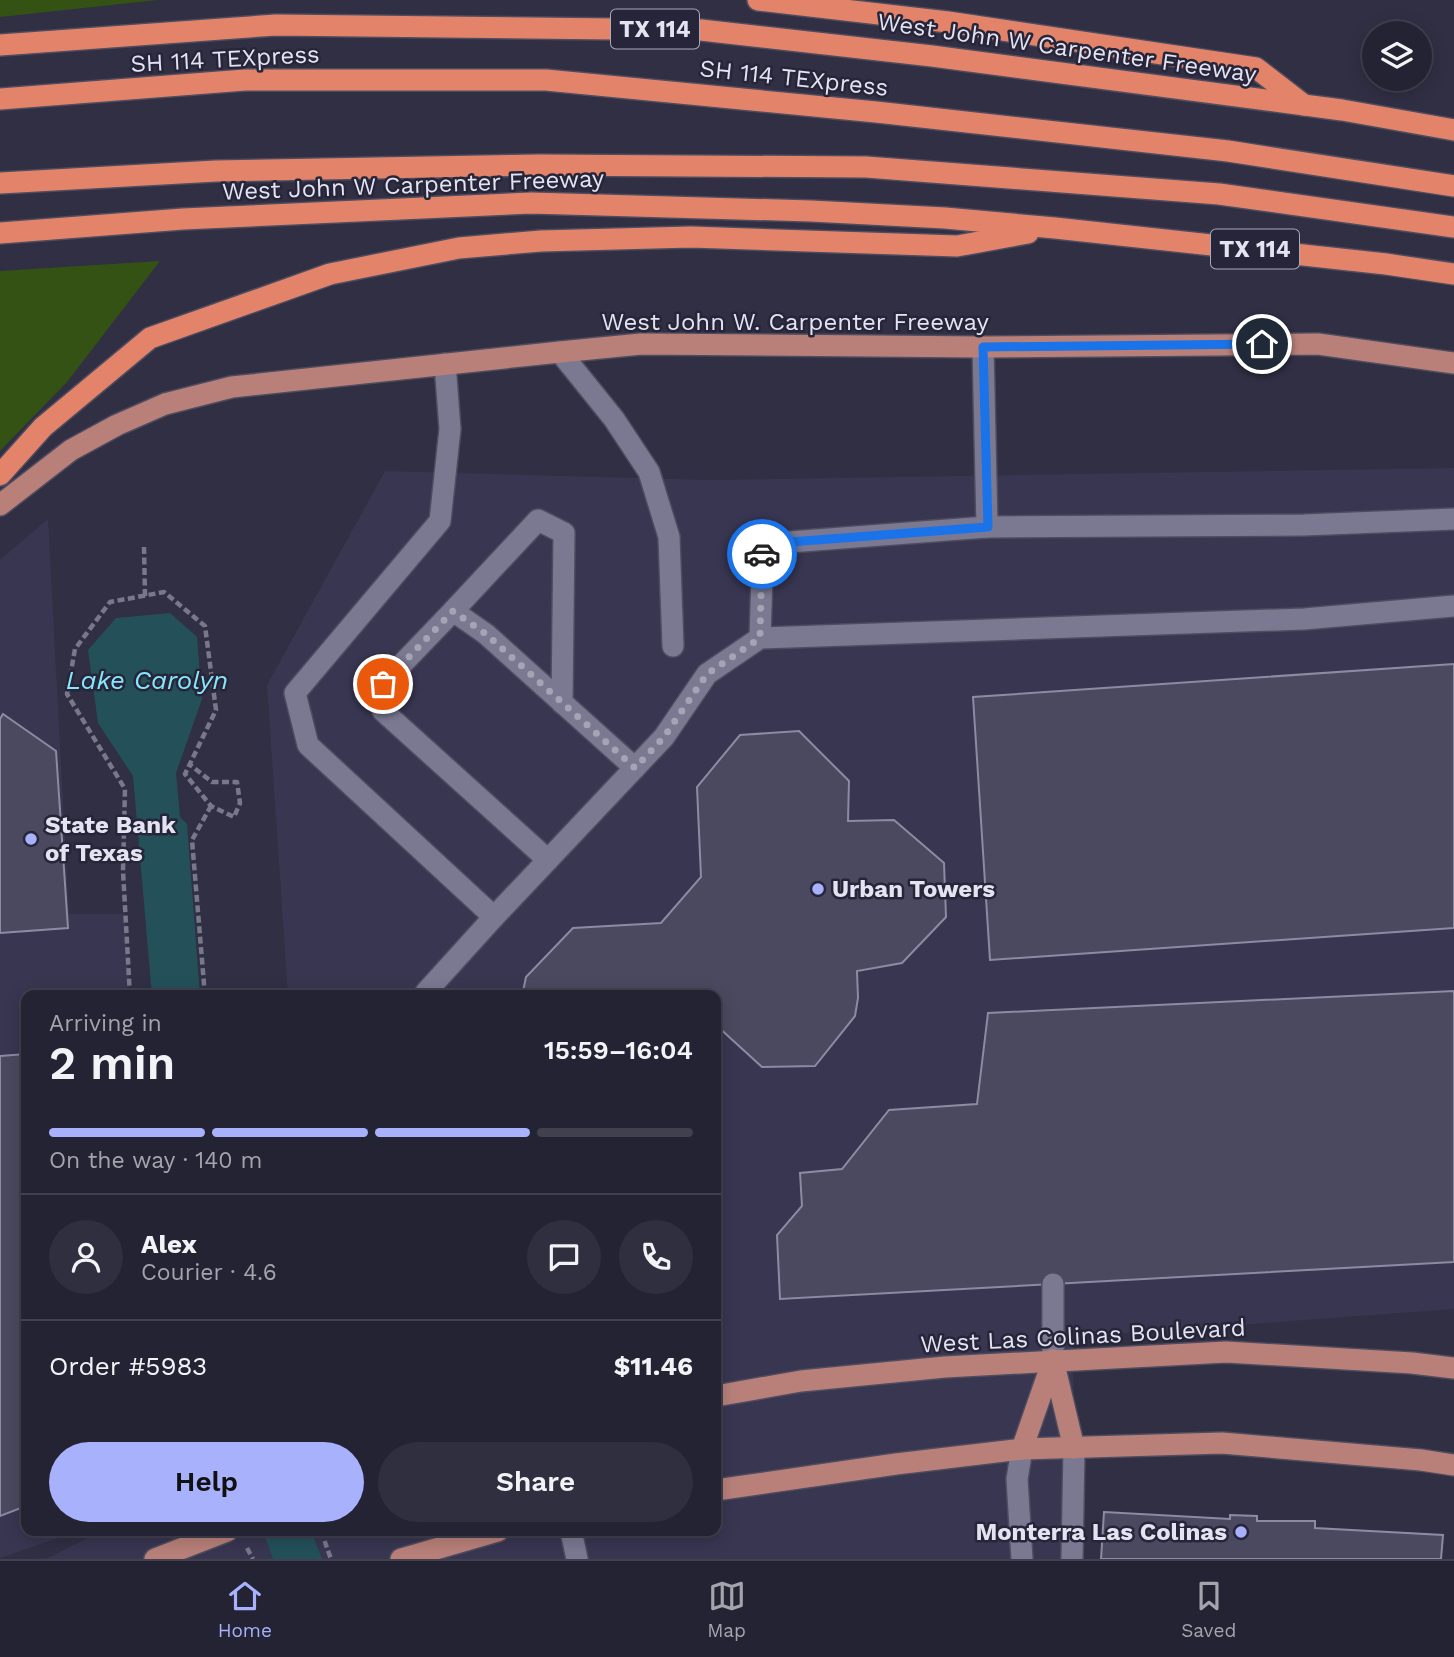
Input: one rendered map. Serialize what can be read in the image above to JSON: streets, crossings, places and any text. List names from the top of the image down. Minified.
{"streets":{"highway":["TX 114","West John W Carpenter Freeway","SH 114 TEXpress"],"main road":["West John W. Carpenter Freeway","West Las Colinas Boulevard"]},"water":["Lake Carolyn"],"places":["State Bank of Texas","Urban Towers","Monterra Las Colinas"],"page":{"heading":["2 min","Arriving in","15:59–16:04"],"panel":["Alex","Courier · 4.6","Order #5983","$11.46"],"bar":"On the way · 140 m","buttons":["Help","Share"],"tabs":["Home","Map","Saved"]}}
